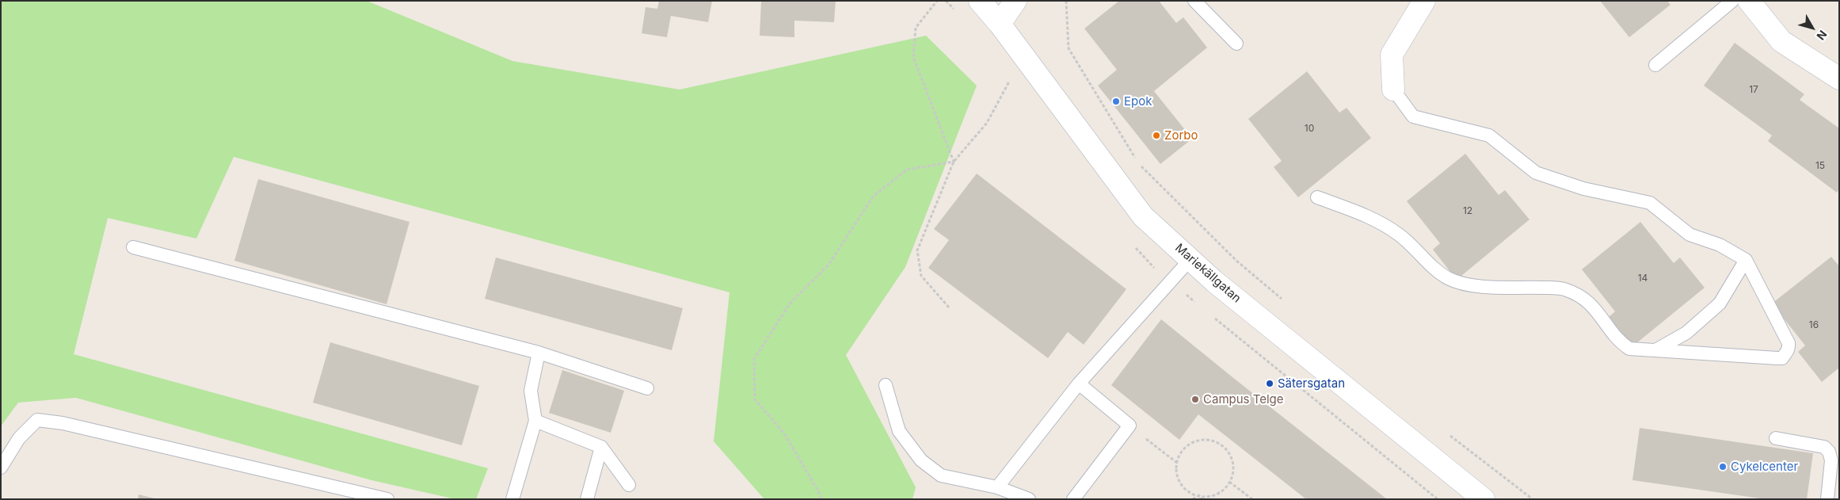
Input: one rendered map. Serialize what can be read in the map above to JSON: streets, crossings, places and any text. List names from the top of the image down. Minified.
{"streets":{"street":["Mariekällgatan"]},"places":["Epok","Zorbo","Sätersgatan","Campus Telge","Cykelcenter"],"house_numbers":["17","10","15","12","14","16"],"north":"bottom right"}
